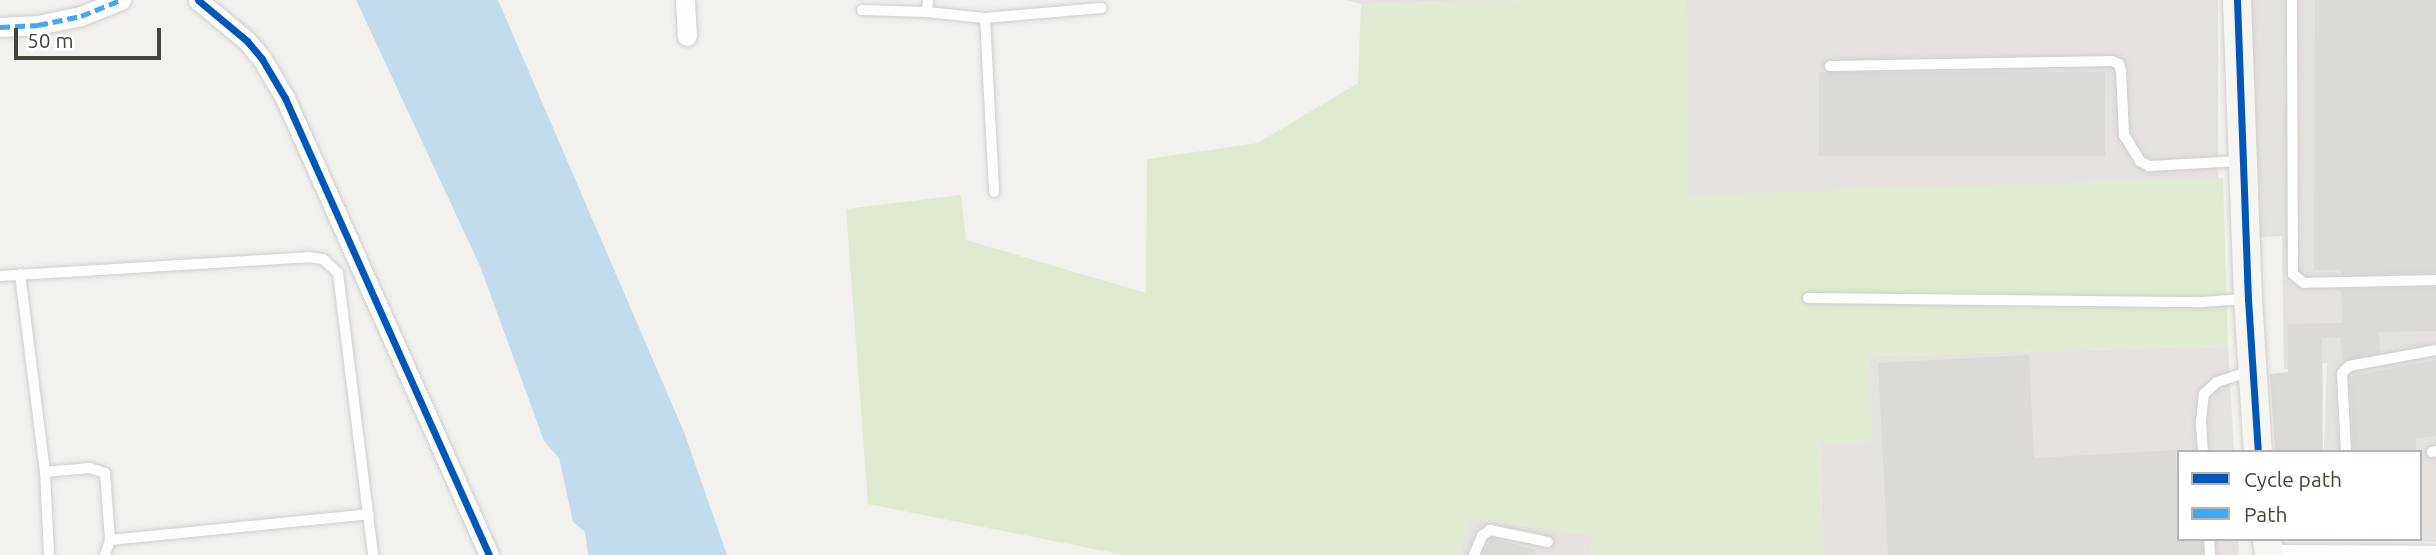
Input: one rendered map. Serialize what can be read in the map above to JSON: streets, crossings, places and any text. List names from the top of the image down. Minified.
{"legend":["Cycle path","Path"],"scale_bar":"50 m"}
